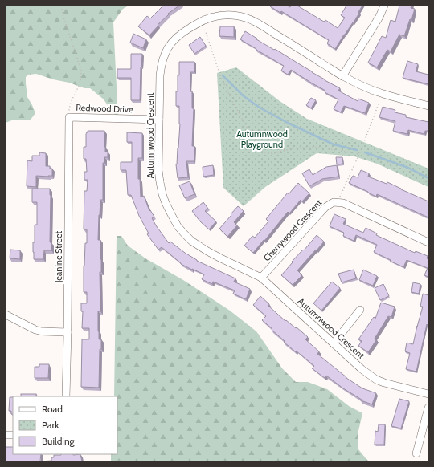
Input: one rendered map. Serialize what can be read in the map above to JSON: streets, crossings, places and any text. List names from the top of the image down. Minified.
{"streets":{"street":["Redwood Drive","Autumnwood Crescent","Cherrywood Crescent","Jeanine Street"]},"crossings":[["Redwood Drive","Autumnwood Crescent"],["Redwood Drive","Jeanine Street"],["Autumnwood Crescent","Cherrywood Crescent"]],"parks":["Autumnwood Playground"],"legend":["Road","Park","Building"]}
